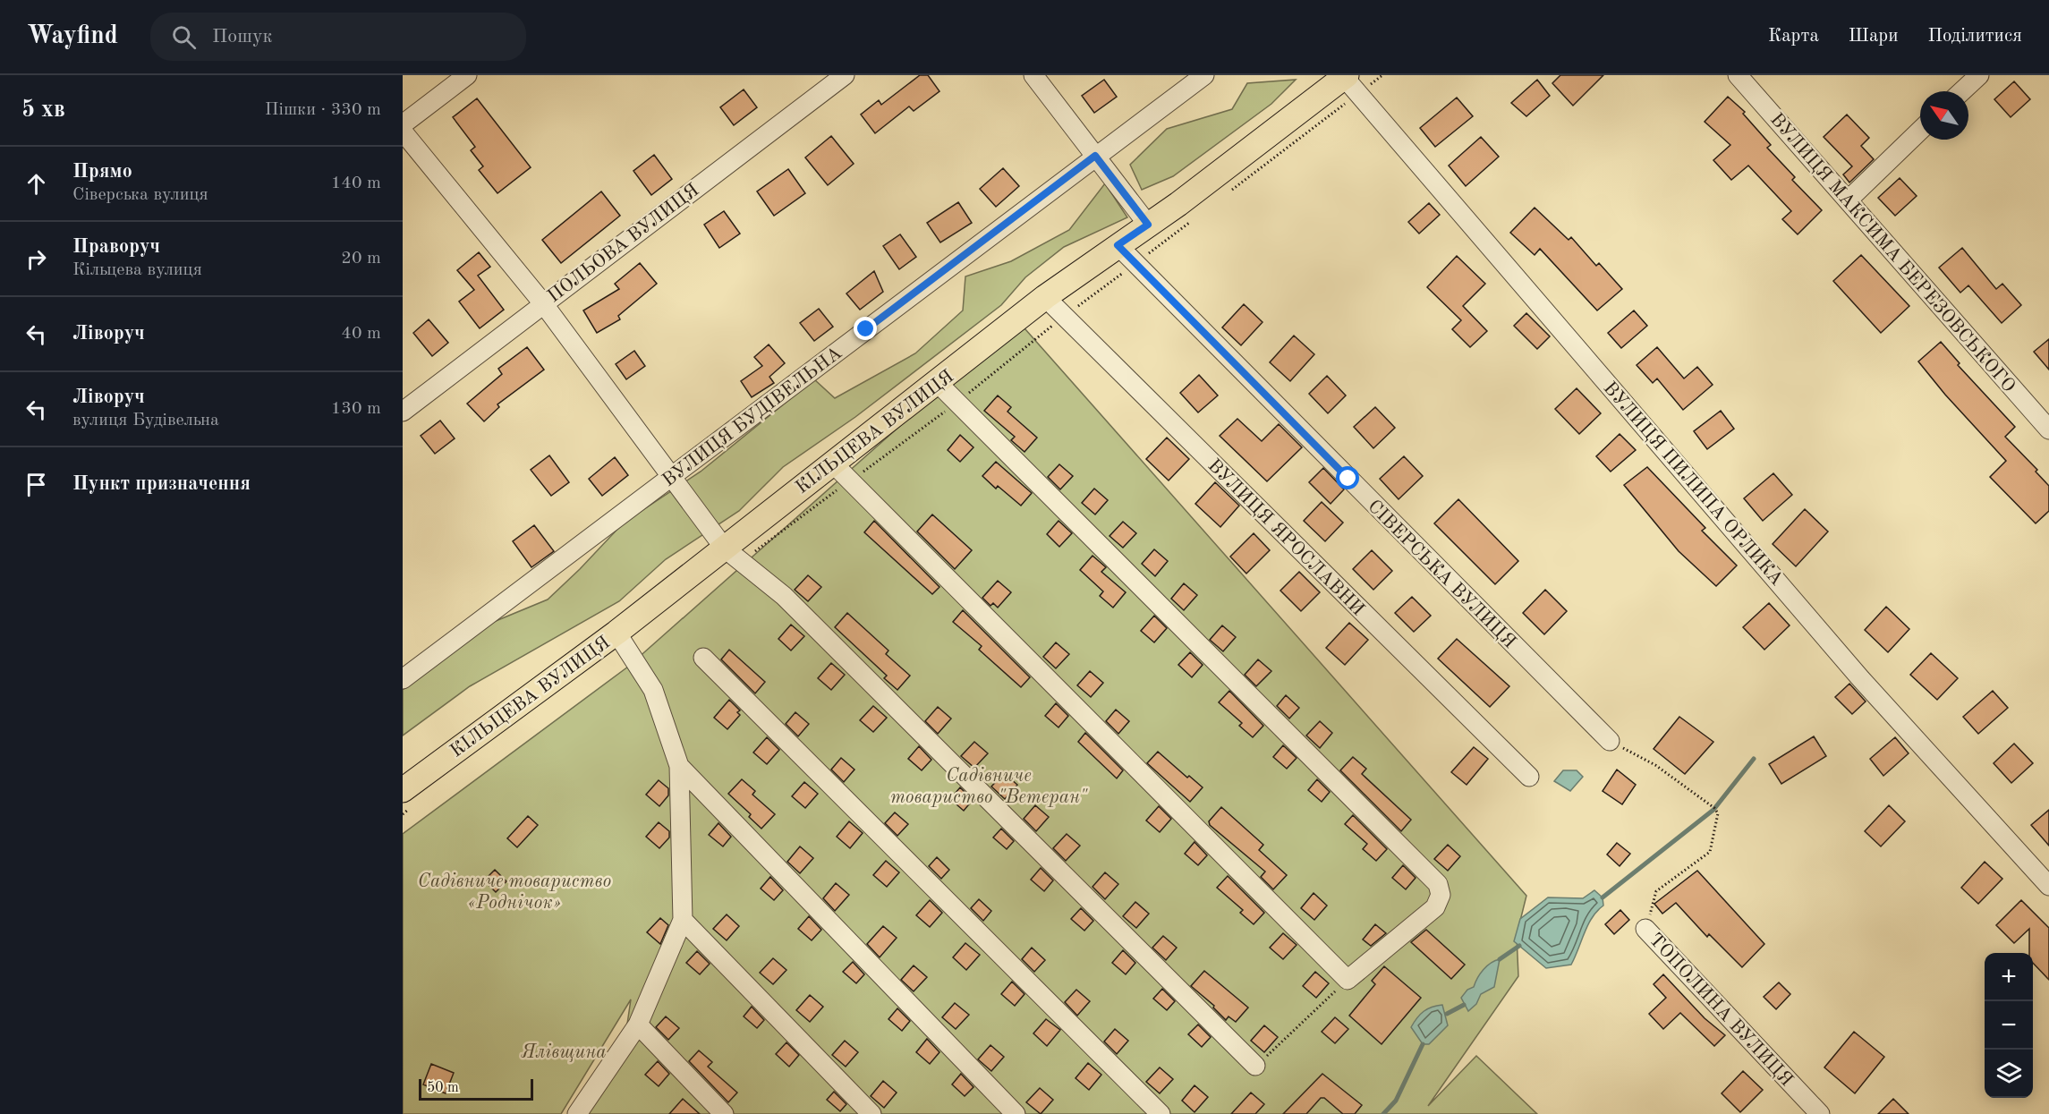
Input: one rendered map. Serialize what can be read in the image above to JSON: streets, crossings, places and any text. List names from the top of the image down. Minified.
{"streets":{"main road":["КІЛЬЦЕВА ВУЛИЦЯ"],"street":["ПОЛЬОВА ВУЛИЦЯ","ВУЛИЦЯ МАКСИМА БЕРЕЗОВСЬКОГО","ВУЛИЦЯ БУДІВЕЛЬНА","ВУЛИЦЯ ПИЛИПА ОРЛИКА","ВУЛИЦЯ ЯРОСЛАВНИ","СІВЕРСЬКА ВУЛИЦЯ","ТОПОЛИНА ВУЛИЦЯ"]},"crossings":[["КІЛЬЦЕВА ВУЛИЦЯ","ВУЛИЦЯ ПИЛИПА ОРЛИКА"],["КІЛЬЦЕВА ВУЛИЦЯ","ВУЛИЦЯ ЯРОСЛАВНИ"],["КІЛЬЦЕВА ВУЛИЦЯ","СІВЕРСЬКА ВУЛИЦЯ"]],"parks":["Садівниче товариство \"Ветеран\"","Садівниче товариство «Роднічок»","Ялівщина"],"scale_bar":"50 m","north":"top left","page":{"header":"Wayfind","search":"Пошук","nav":["Карта","Шари","Поділитися"],"heading":["5 хв","Пішки · 330 m"],"list":[["Прямо","Сіверська вулиця","140 m"],["Праворуч","Кільцева вулиця","20 m"],["Ліворуч","40 m"],["Ліворуч","вулиця Будівельна","130 m"],"Пункт призначення"],"map_buttons":["+","−"],"scale":"50 m"}}
